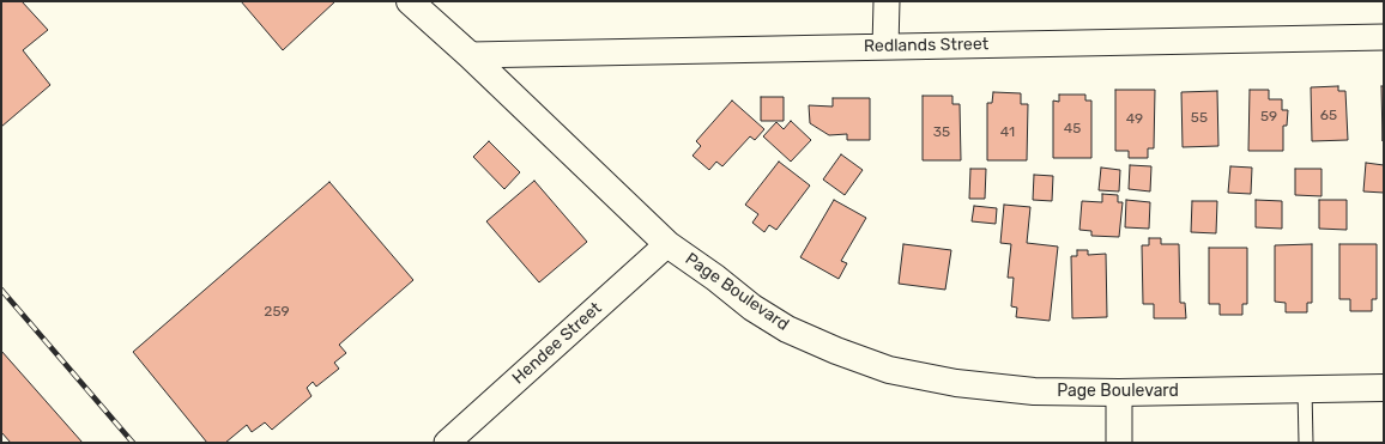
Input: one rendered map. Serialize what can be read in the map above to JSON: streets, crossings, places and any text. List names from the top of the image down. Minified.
{"streets":{"street":["Redlands Street","Page Boulevard","Hendee Street"]},"crossings":[["Redlands Street","Page Boulevard"],["Page Boulevard","Hendee Street"]],"house_numbers":["65","59","55","49","45","35","41","259"]}
